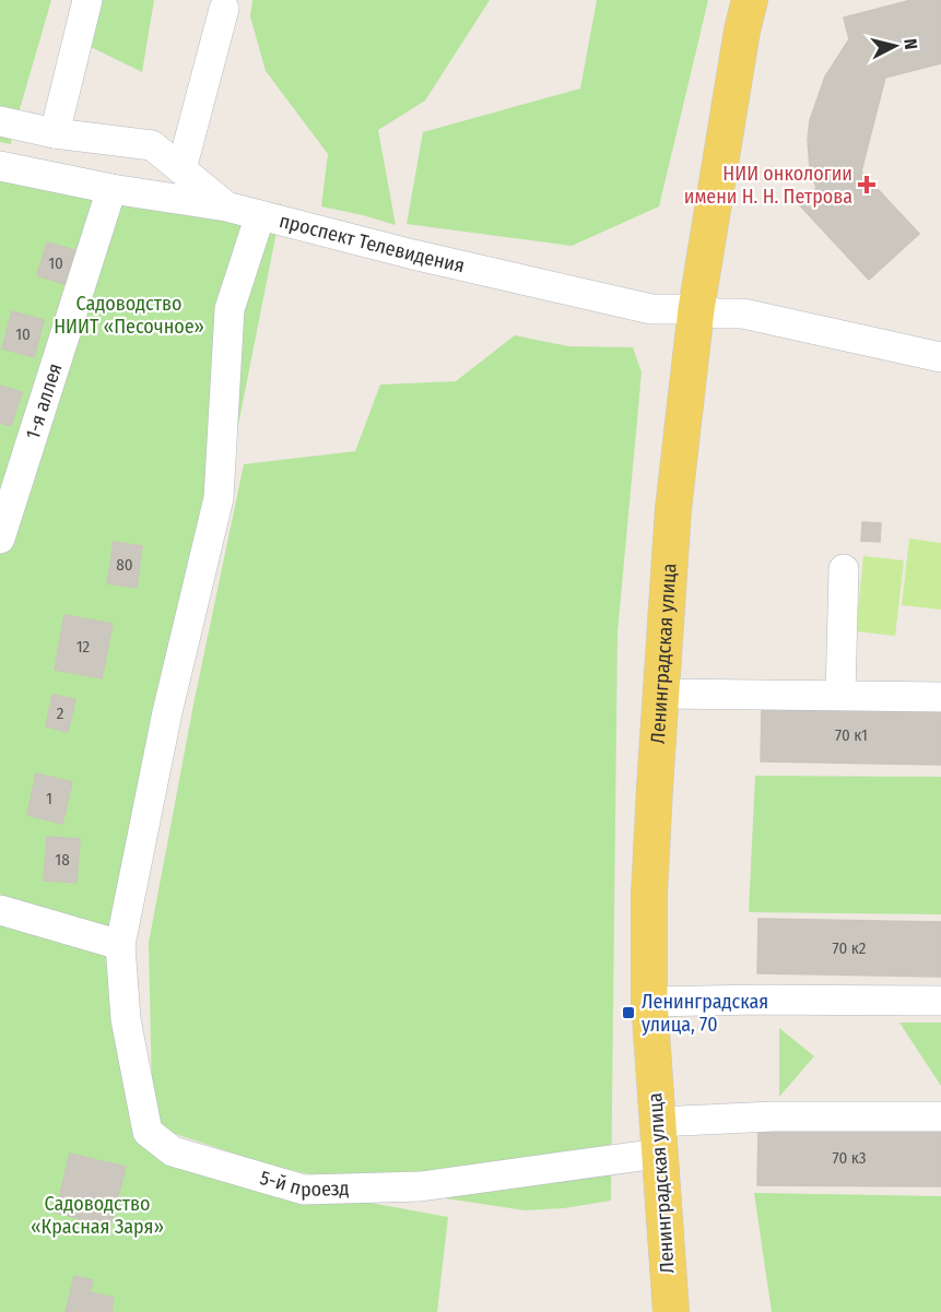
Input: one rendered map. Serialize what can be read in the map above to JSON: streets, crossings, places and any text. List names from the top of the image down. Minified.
{"streets":{"main road":["Ленинградская улица"],"street":["проспект Телевидения","1-я аллея","5-й проезд"]},"crossings":[["проспект Телевидения","1-я аллея"],["проспект Телевидения","Ленинградская улица"],["проспект Телевидения","5-й проезд"],["Ленинградская улица","5-й проезд"]],"parks":["Садоводство НИИТ «Песочное»","Садоводство «Красная Заря»"],"places":{"health":["НИИ онкологии имени Н. Н. Петрова"],"transit":["Ленинградская улица, 70"]},"house_numbers":["10","10","80","12","2","70 к1","1","18","70 к2","70 к3"],"north":"right"}
